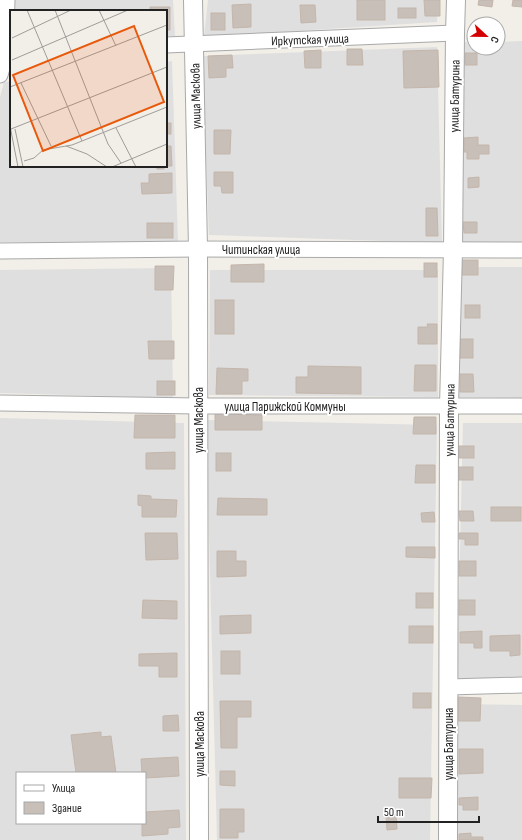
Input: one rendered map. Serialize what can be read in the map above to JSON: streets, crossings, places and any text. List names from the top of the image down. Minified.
{"streets":{"street":["Иркутская улица","улица Маскова","улица Батурина","Читинская улица","улица Парижской Коммуны"]},"crossings":[["Иркутская улица","улица Маскова"],["Иркутская улица","улица Батурина"],["улица Маскова","Читинская улица"],["улица Маскова","улица Парижской Коммуны"],["улица Батурина","Читинская улица"],["улица Батурина","улица Парижской Коммуны"]],"legend":["Улица","Здание"],"scale_bar":"50 m","north":"right"}
